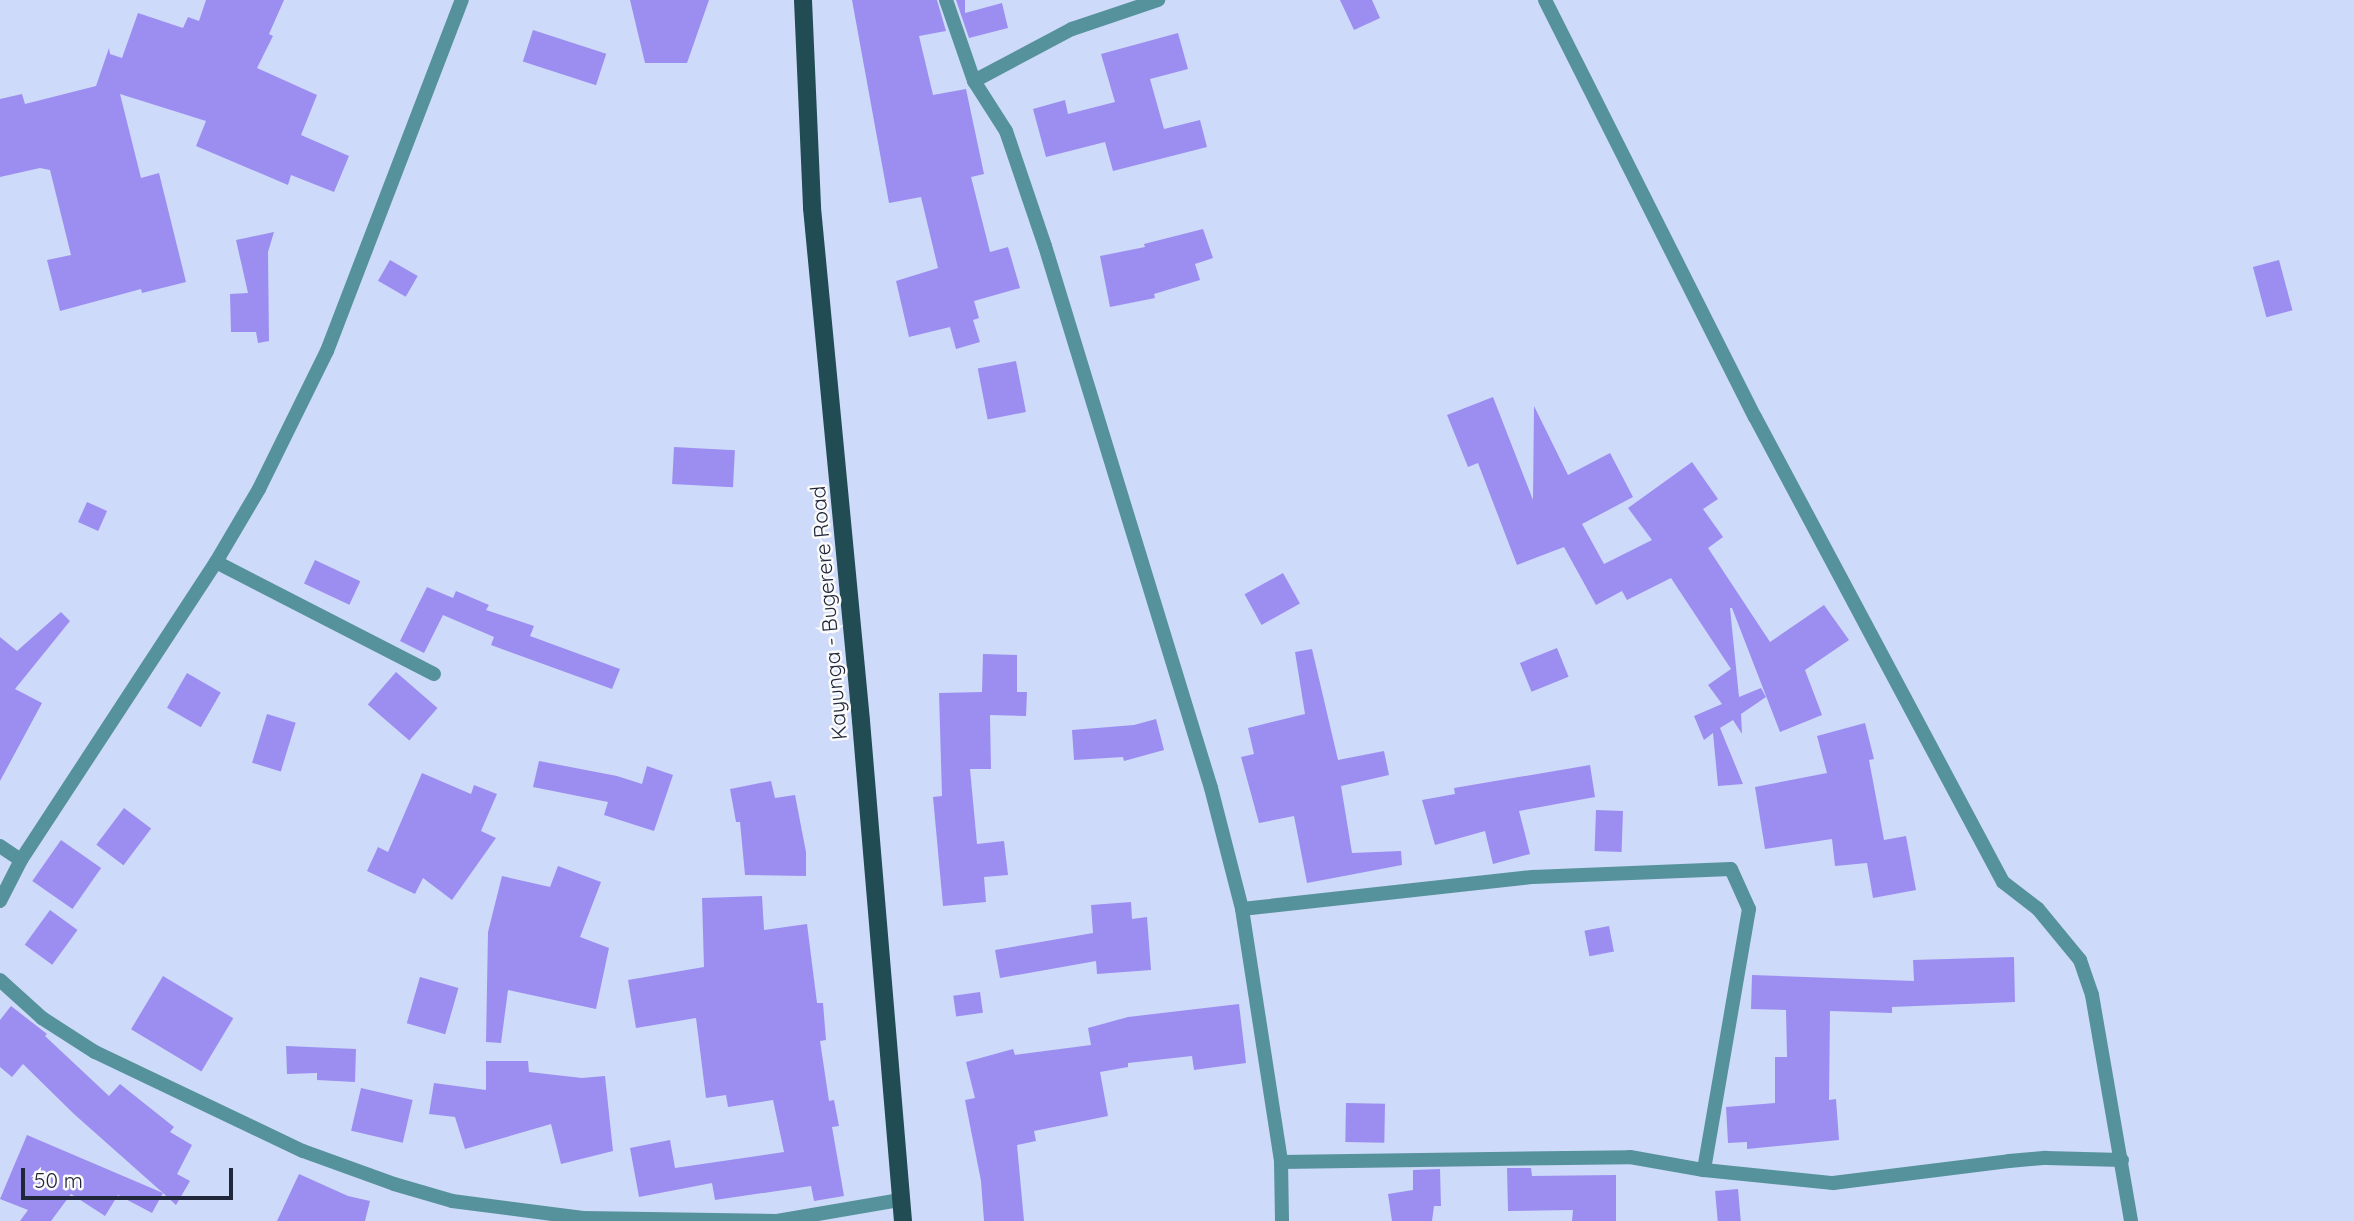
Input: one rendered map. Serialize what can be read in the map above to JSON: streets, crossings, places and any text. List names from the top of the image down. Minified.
{"streets":{"main road":["Kayunga - Bugerere Road"]},"scale_bar":"50 m"}
